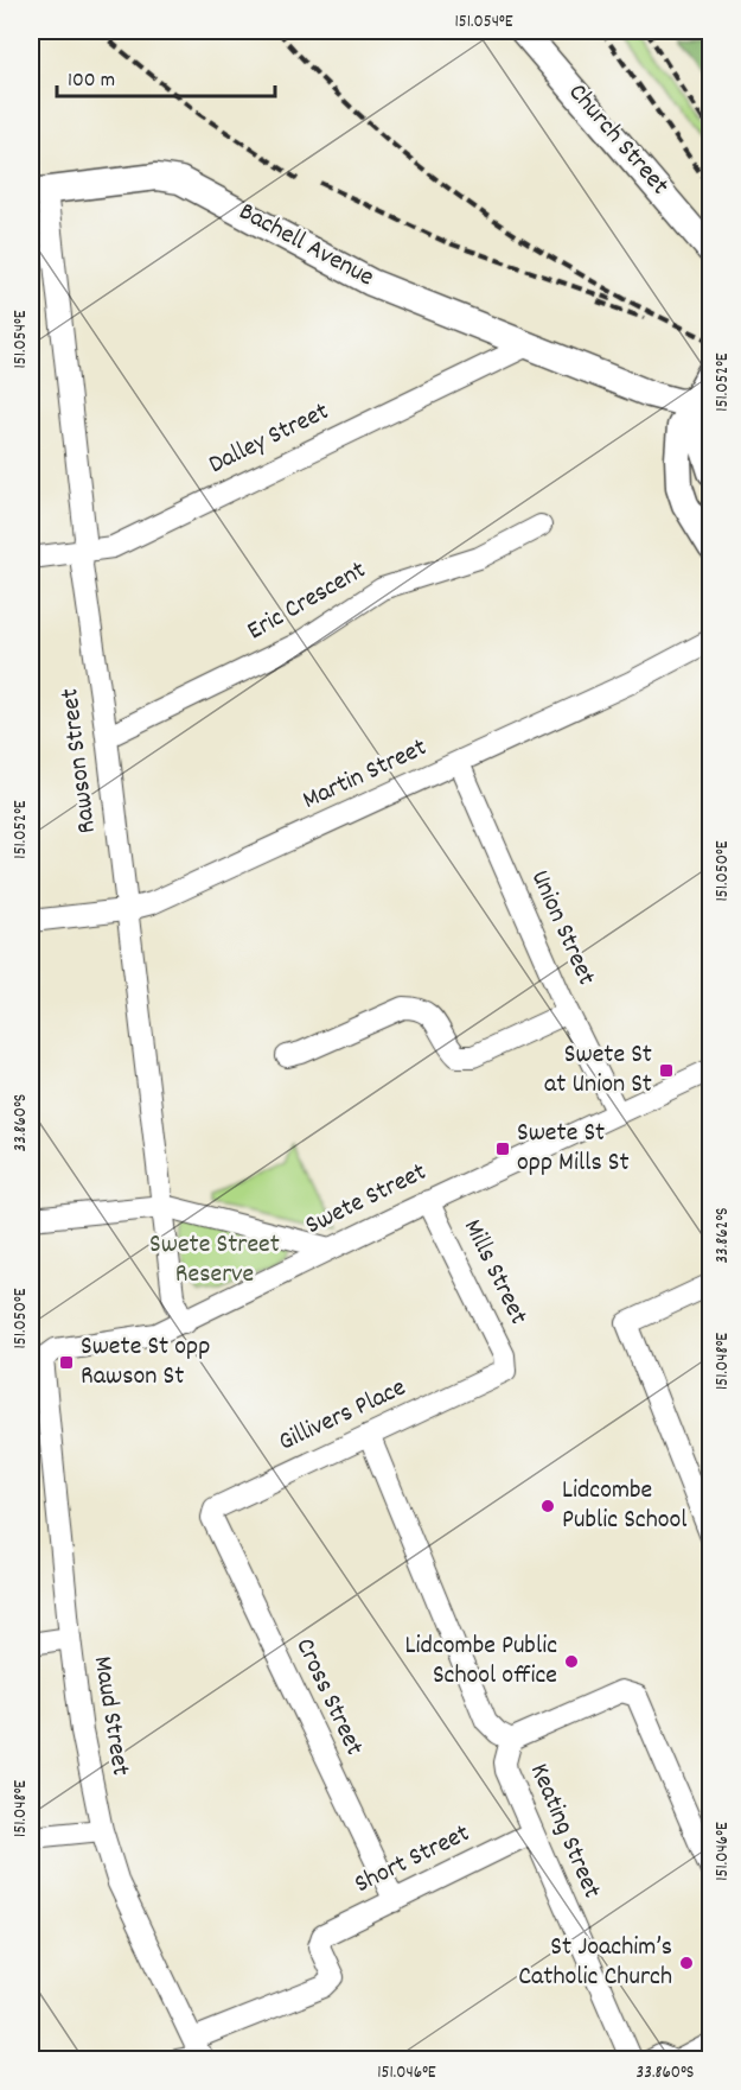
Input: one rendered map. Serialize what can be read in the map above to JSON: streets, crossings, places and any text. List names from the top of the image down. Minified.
{"streets":{"main road":["Church Street","Bachell Avenue"],"street":["Dalley Street","Eric Crescent","Rawson Street","Martin Street","Union Street","Swete Street","Mills Street","Gillivers Place","Cross Street","Maud Street","Keating Street","Short Street"]},"crossings":[["Bachell Avenue","Dalley Street"],["Bachell Avenue","Rawson Street"],["Dalley Street","Rawson Street"],["Eric Crescent","Rawson Street"],["Rawson Street","Martin Street"],["Rawson Street","Swete Street"],["Martin Street","Union Street"],["Union Street","Swete Street"],["Swete Street","Mills Street"],["Swete Street","Maud Street"],["Mills Street","Gillivers Place"],["Gillivers Place","Cross Street"],["Gillivers Place","Keating Street"],["Cross Street","Short Street"],["Maud Street","Short Street"],["Keating Street","Short Street"]],"parks":["Swete Street Reserve"],"places":{"transit":["Swete St at Union St","Swete St opp Mills St","Swete St opp Rawson St"],"other":["Lidcombe Public School","Lidcombe Public School office","St Joachim’s Catholic Church"]},"scale_bar":"100 m","coordinates":["151.054°E","151.052°E","151.050°E","33.860°S","33.862°S","151.048°E","151.046°E"]}
